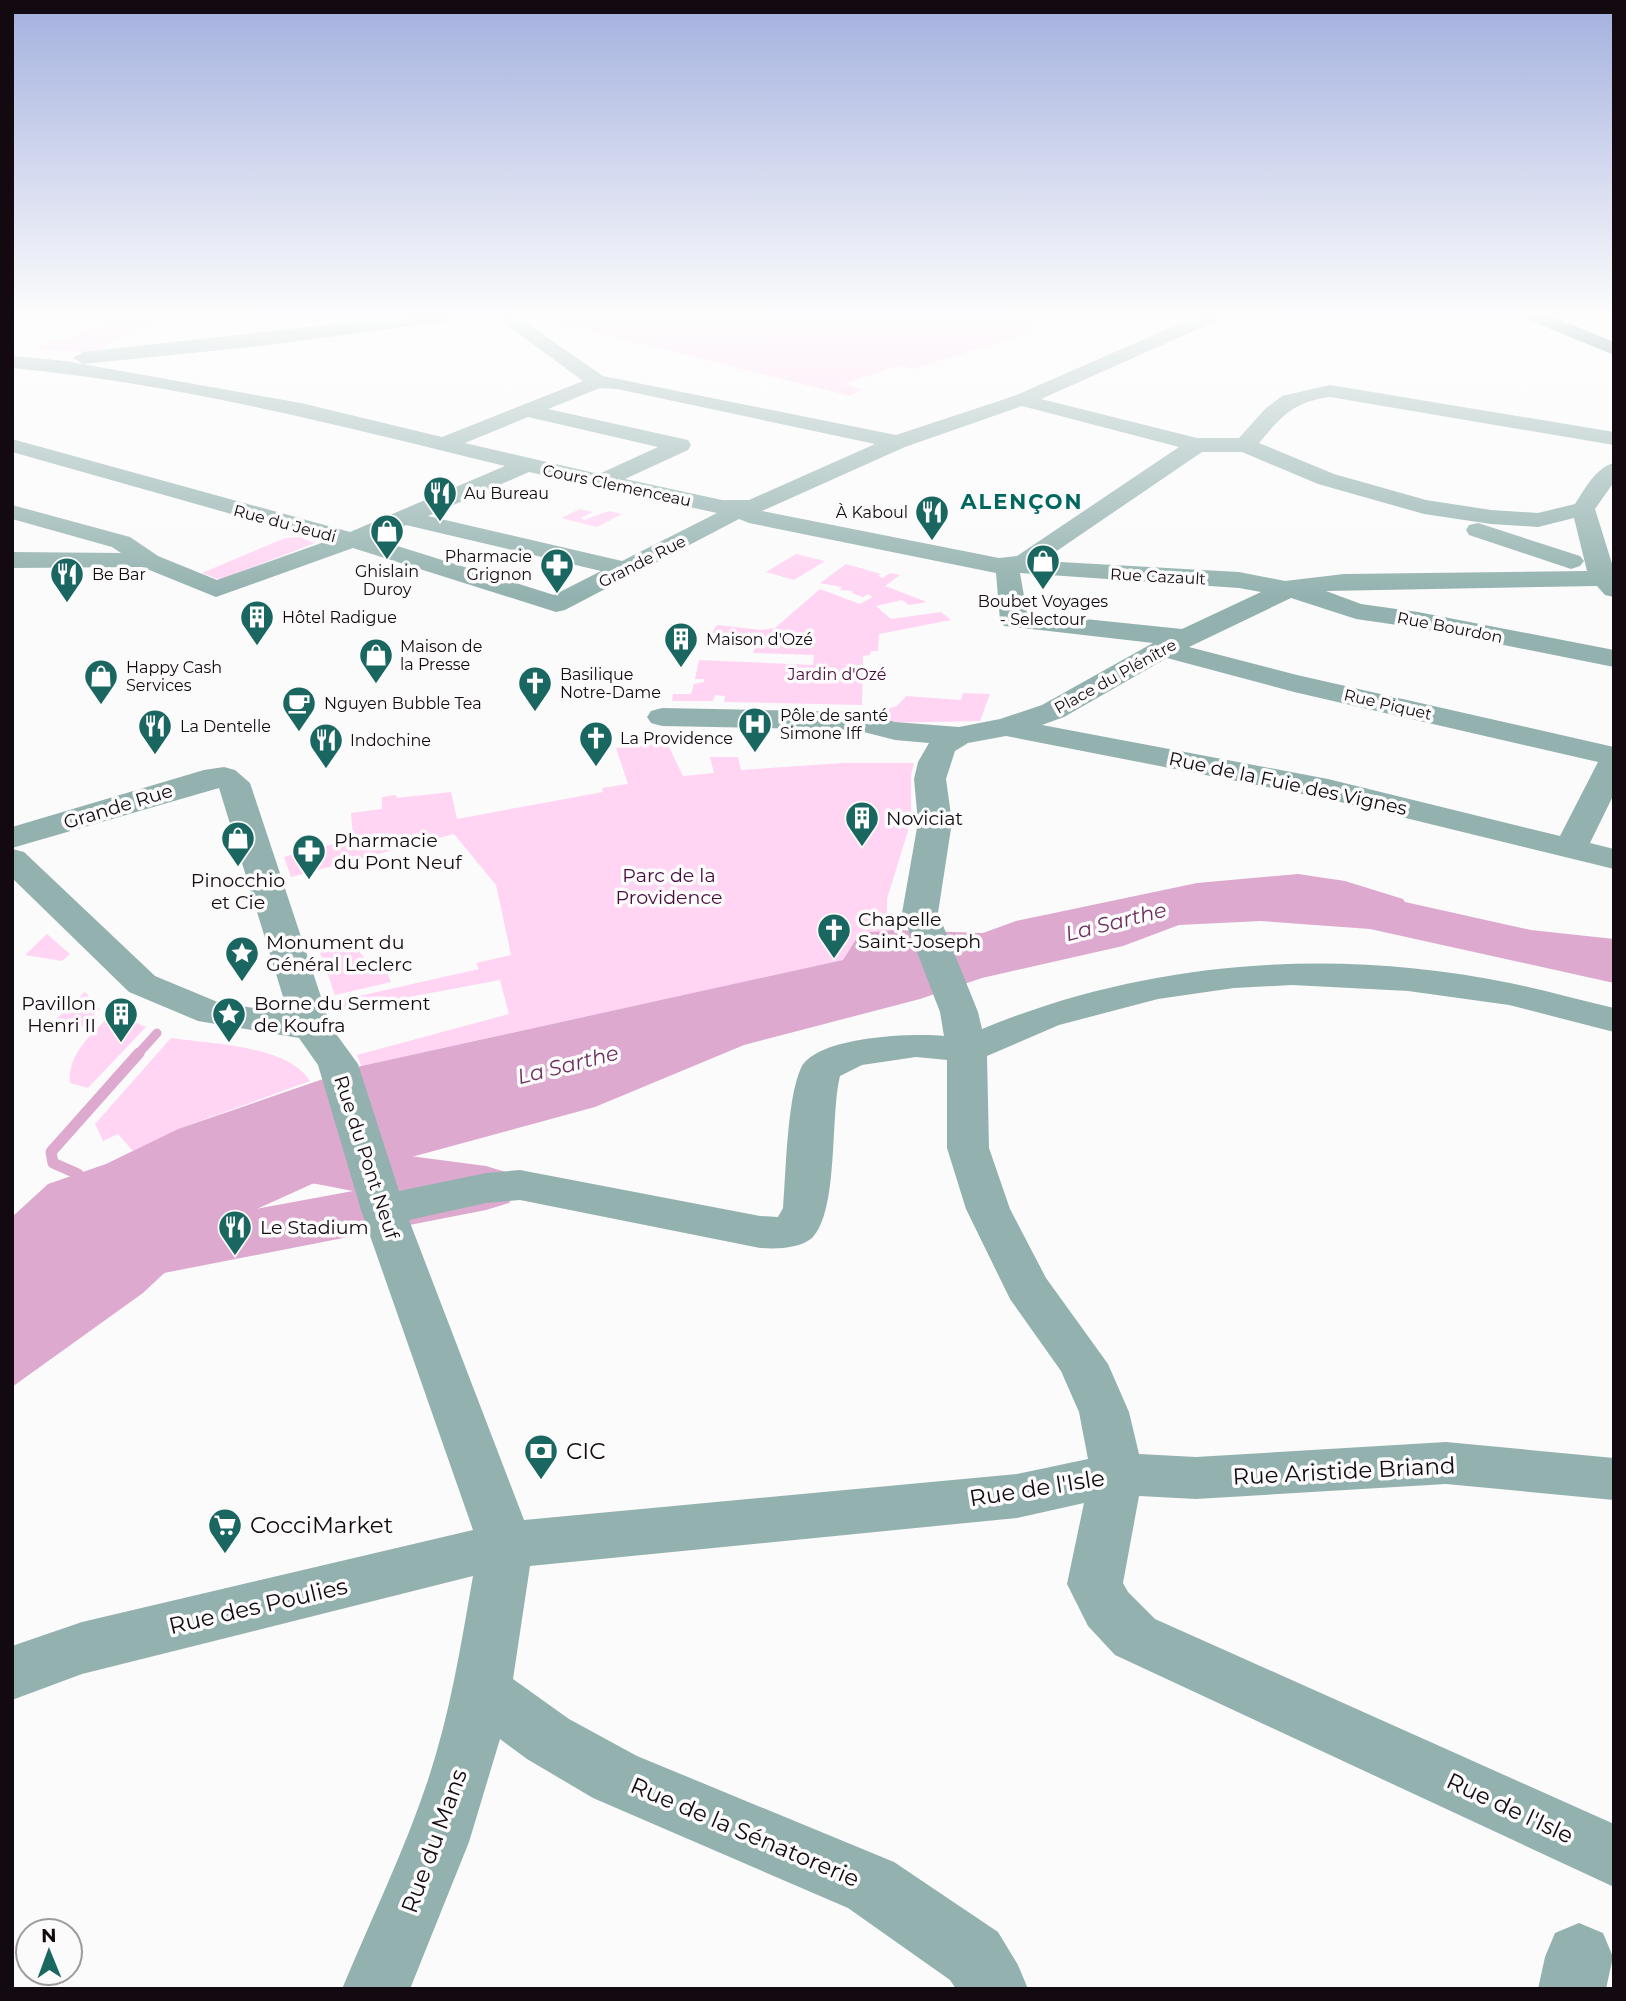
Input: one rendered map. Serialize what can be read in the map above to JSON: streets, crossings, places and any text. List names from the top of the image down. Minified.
{"streets":{"street":["Cours Clemenceau","Rue du Jeudi","Grande Rue","Rue Cazault","Rue Bourdon","Place du Plénître","Rue Piquet","Rue de la Fuie des Vignes","Rue du Pont Neuf","Rue Aristide Briand","Rue de l'Isle","Rue des Poulies","Rue de la Sénatorerie","Rue du Mans"]},"crossings":[["Cours Clemenceau","Grande Rue"],["Cours Clemenceau","Rue Cazault"],["Rue du Jeudi","Grande Rue"],["Grande Rue","Rue Cazault"],["Grande Rue","Rue du Pont Neuf"],["Rue Cazault","Rue Bourdon"],["Rue Cazault","Place du Plénître"],["Rue Cazault","Rue Piquet"],["Rue Bourdon","Place du Plénître"],["Place du Plénître","Rue Piquet"],["Place du Plénître","Rue de la Fuie des Vignes"],["Rue du Pont Neuf","Rue de l'Isle"],["Rue du Pont Neuf","Rue des Poulies"],["Rue du Pont Neuf","Rue du Mans"],["Rue Aristide Briand","Rue de l'Isle"],["Rue de l'Isle","Rue des Poulies"],["Rue de l'Isle","Rue du Mans"],["Rue des Poulies","Rue du Mans"],["Rue de la Sénatorerie","Rue du Mans"]],"districts":["ALENÇON"],"water":["La Sarthe"],"parks":["Jardin d'Ozé","Parc de la Providence"],"places":{"restaurant":["Au Bureau","À Kaboul","Be Bar","La Dentelle","Indochine","Le Stadium"],"shop":["Ghislain Duroy","Boubet Voyages - Selectour","Maison de la Presse","Happy Cash Services","Pinocchio et Cie"],"pharmacy":["Pharmacie Grignon","Pharmacie du Pont Neuf"],"building":["Hôtel Radigue","Maison d'Ozé","Noviciat","Pavillon Henri II"],"church":["Basilique Notre-Dame","La Providence","Chapelle Saint-Joseph"],"cafe":["Nguyen Bubble Tea"],"hospital":["Pôle de santé Simone Iff"],"place":["Monument du Général Leclerc","Borne du Serment de Koufra"],"bank":["CIC"],"supermarket":["CocciMarket"]},"north":"top"}
